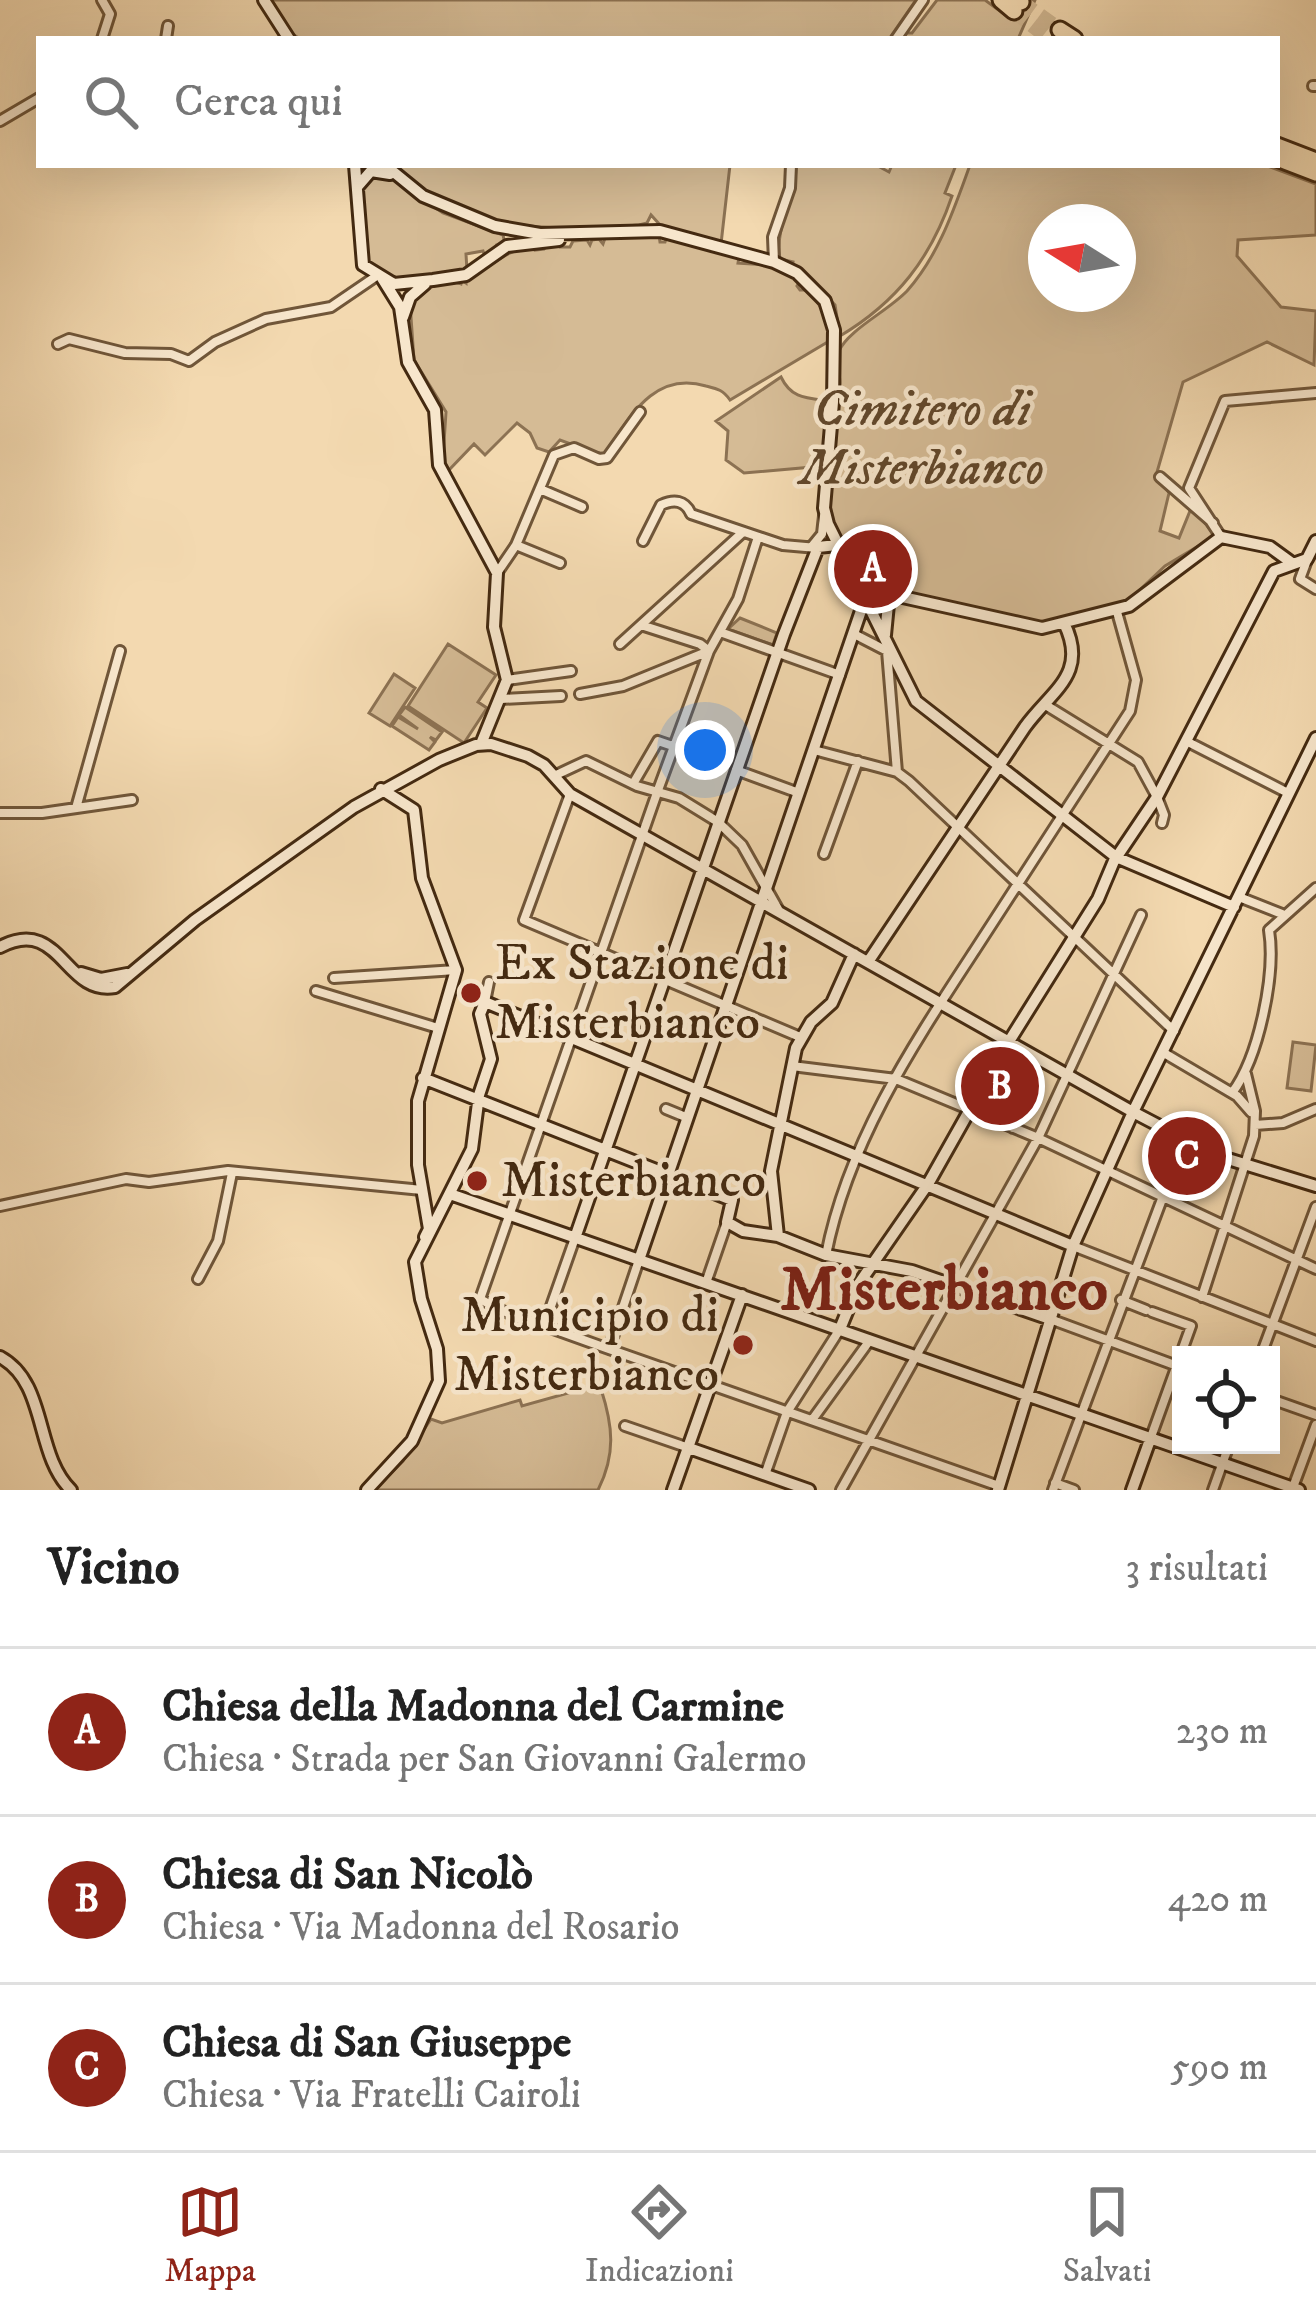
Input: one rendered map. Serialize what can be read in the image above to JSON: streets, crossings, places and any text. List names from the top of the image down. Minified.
{"districts":["Misterbianco"],"parks":["Cimitero di Misterbianco"],"places":["Ex Stazione di Misterbianco","Misterbianco","Municipio di Misterbianco"],"north":"left","page":{"search":"Cerca qui","pins":["A","B","C"],"heading":["Vicino","3 risultati"],"list":[{"mark":"A","name":"Chiesa della Madonna del Carmine","note":"Chiesa · Strada per San Giovanni Galermo","value":"230 m"},{"mark":"B","name":"Chiesa di San Nicolò","note":"Chiesa · Via Madonna del Rosario","value":"420 m"},{"mark":"C","name":"Chiesa di San Giuseppe","note":"Chiesa · Via Fratelli Cairoli","value":"590 m"}],"nav":["Mappa","Indicazioni","Salvati"]}}
